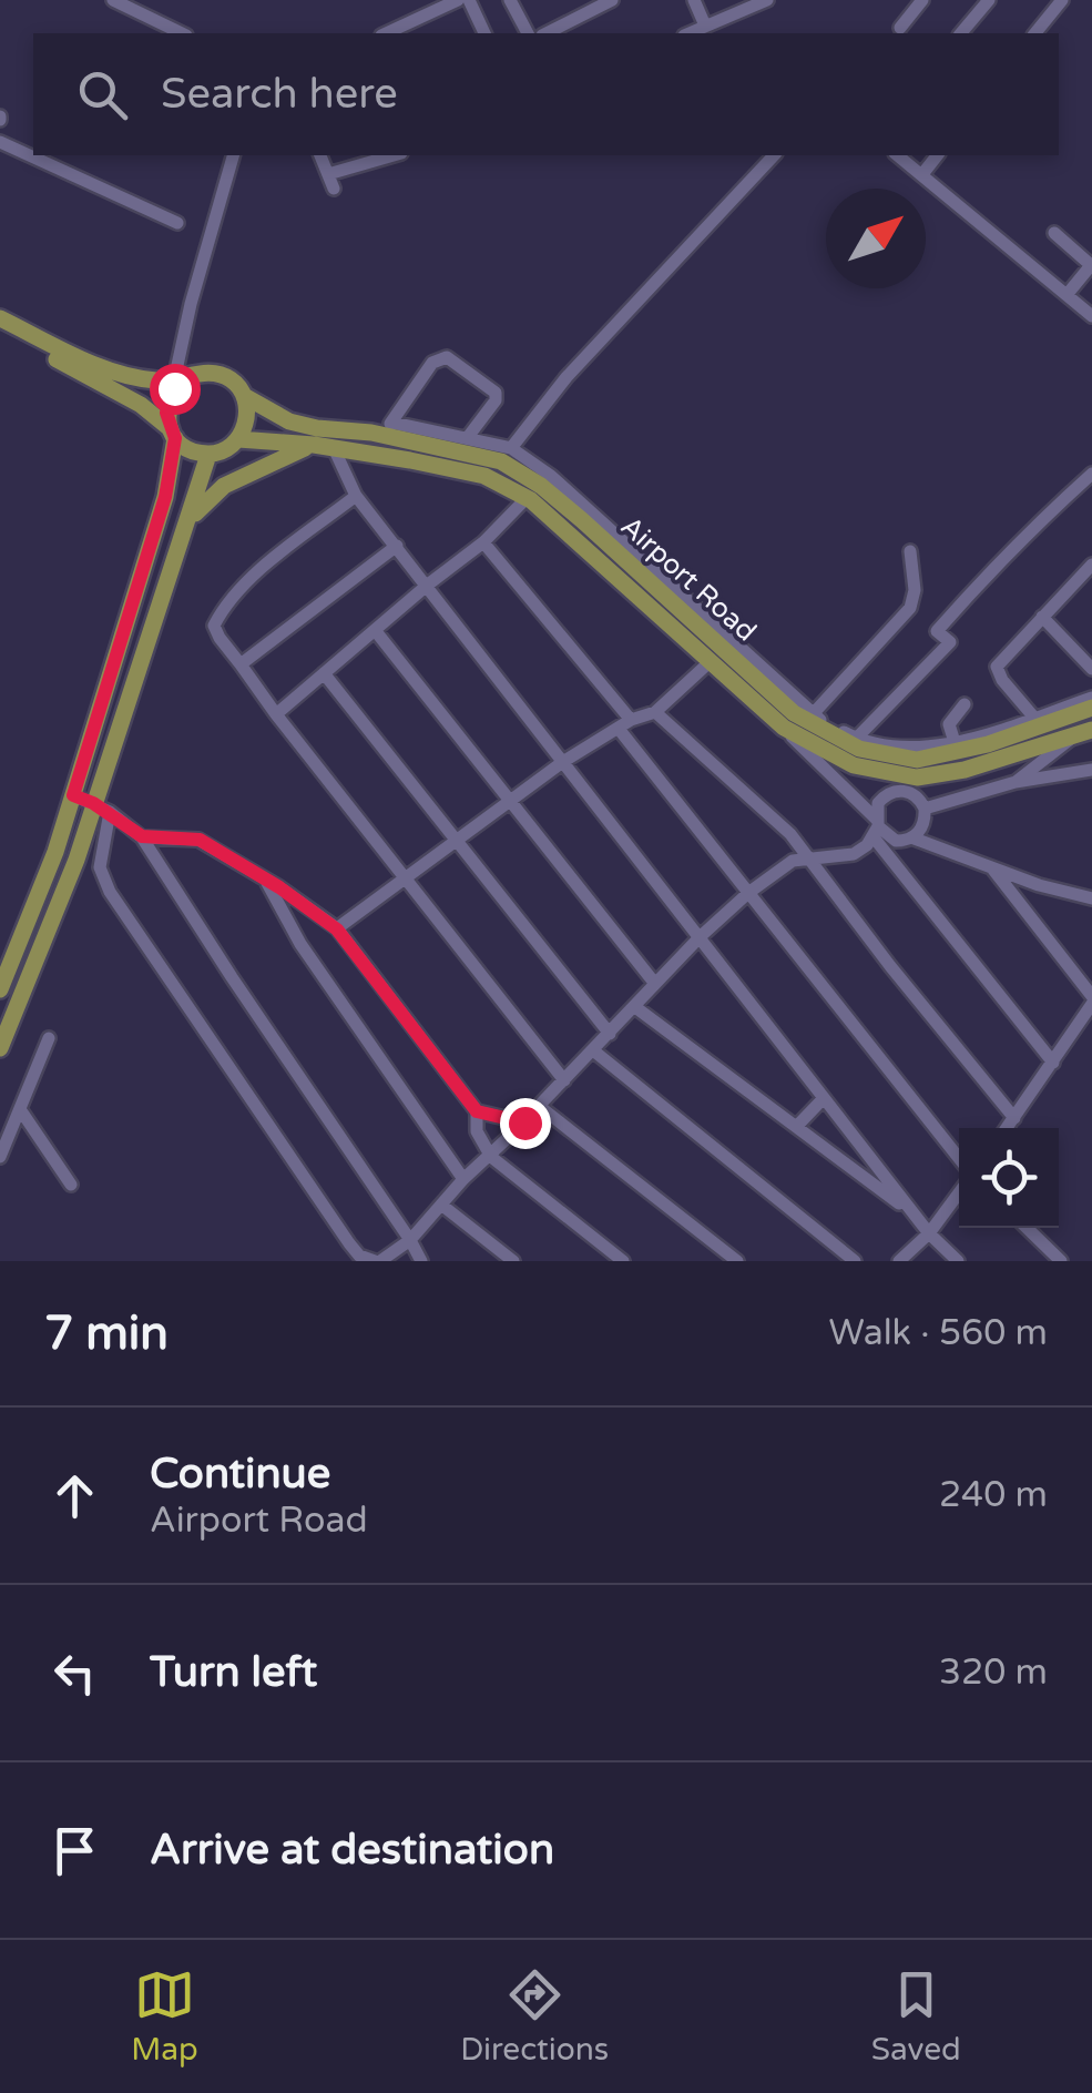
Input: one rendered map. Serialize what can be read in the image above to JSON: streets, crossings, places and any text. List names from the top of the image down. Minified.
{"streets":{"main road":["Airport Road"]},"north":"top right","page":{"search":"Search here","heading":["7 min","Walk · 560 m"],"list":[["Continue","Airport Road","240 m"],["Turn left","320 m"],"Arrive at destination"],"nav":["Map","Directions","Saved"]}}
